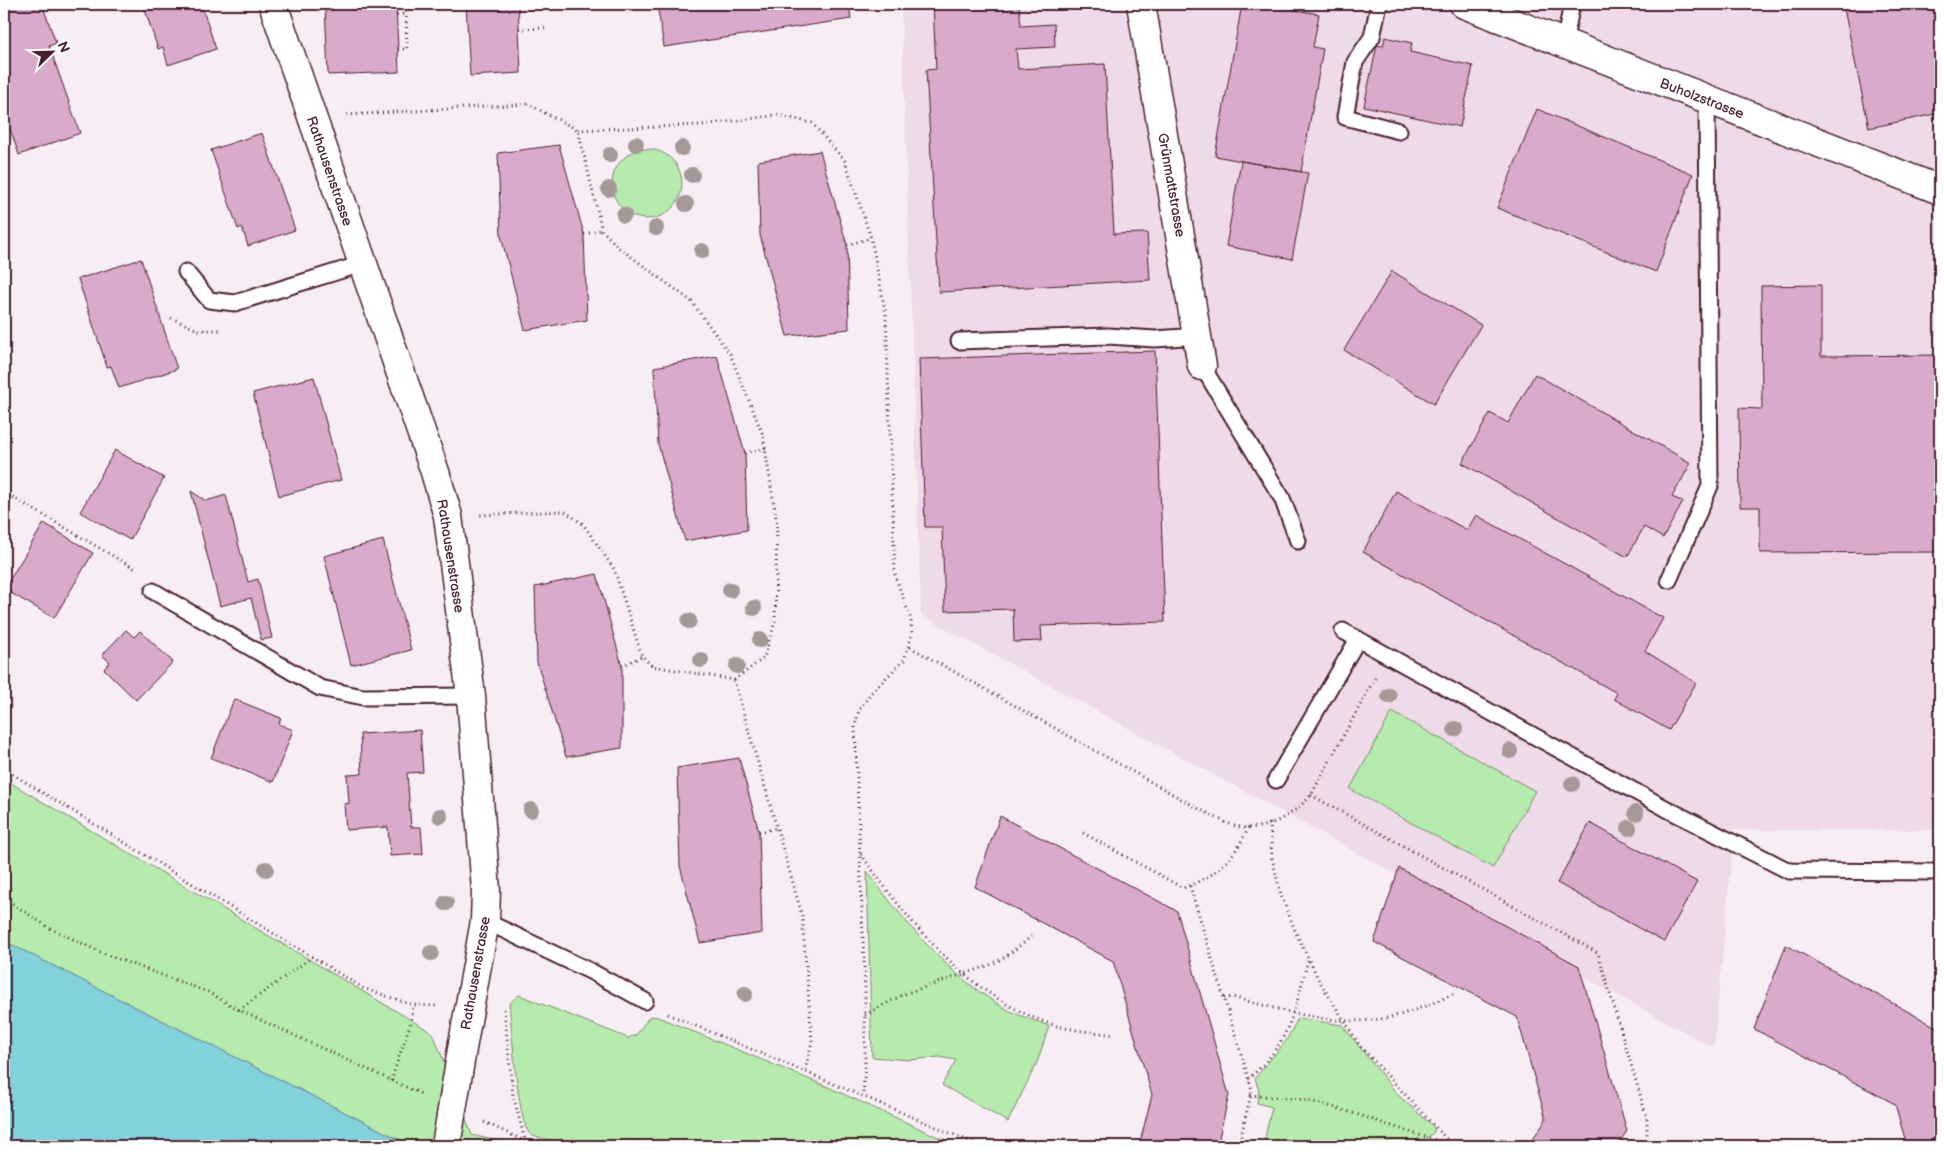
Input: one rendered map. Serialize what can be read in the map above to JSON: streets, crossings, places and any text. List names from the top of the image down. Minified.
{"streets":{"street":["Buholzstrasse","Rathausenstrasse","Grünmattstrasse"]},"north":"top right"}
